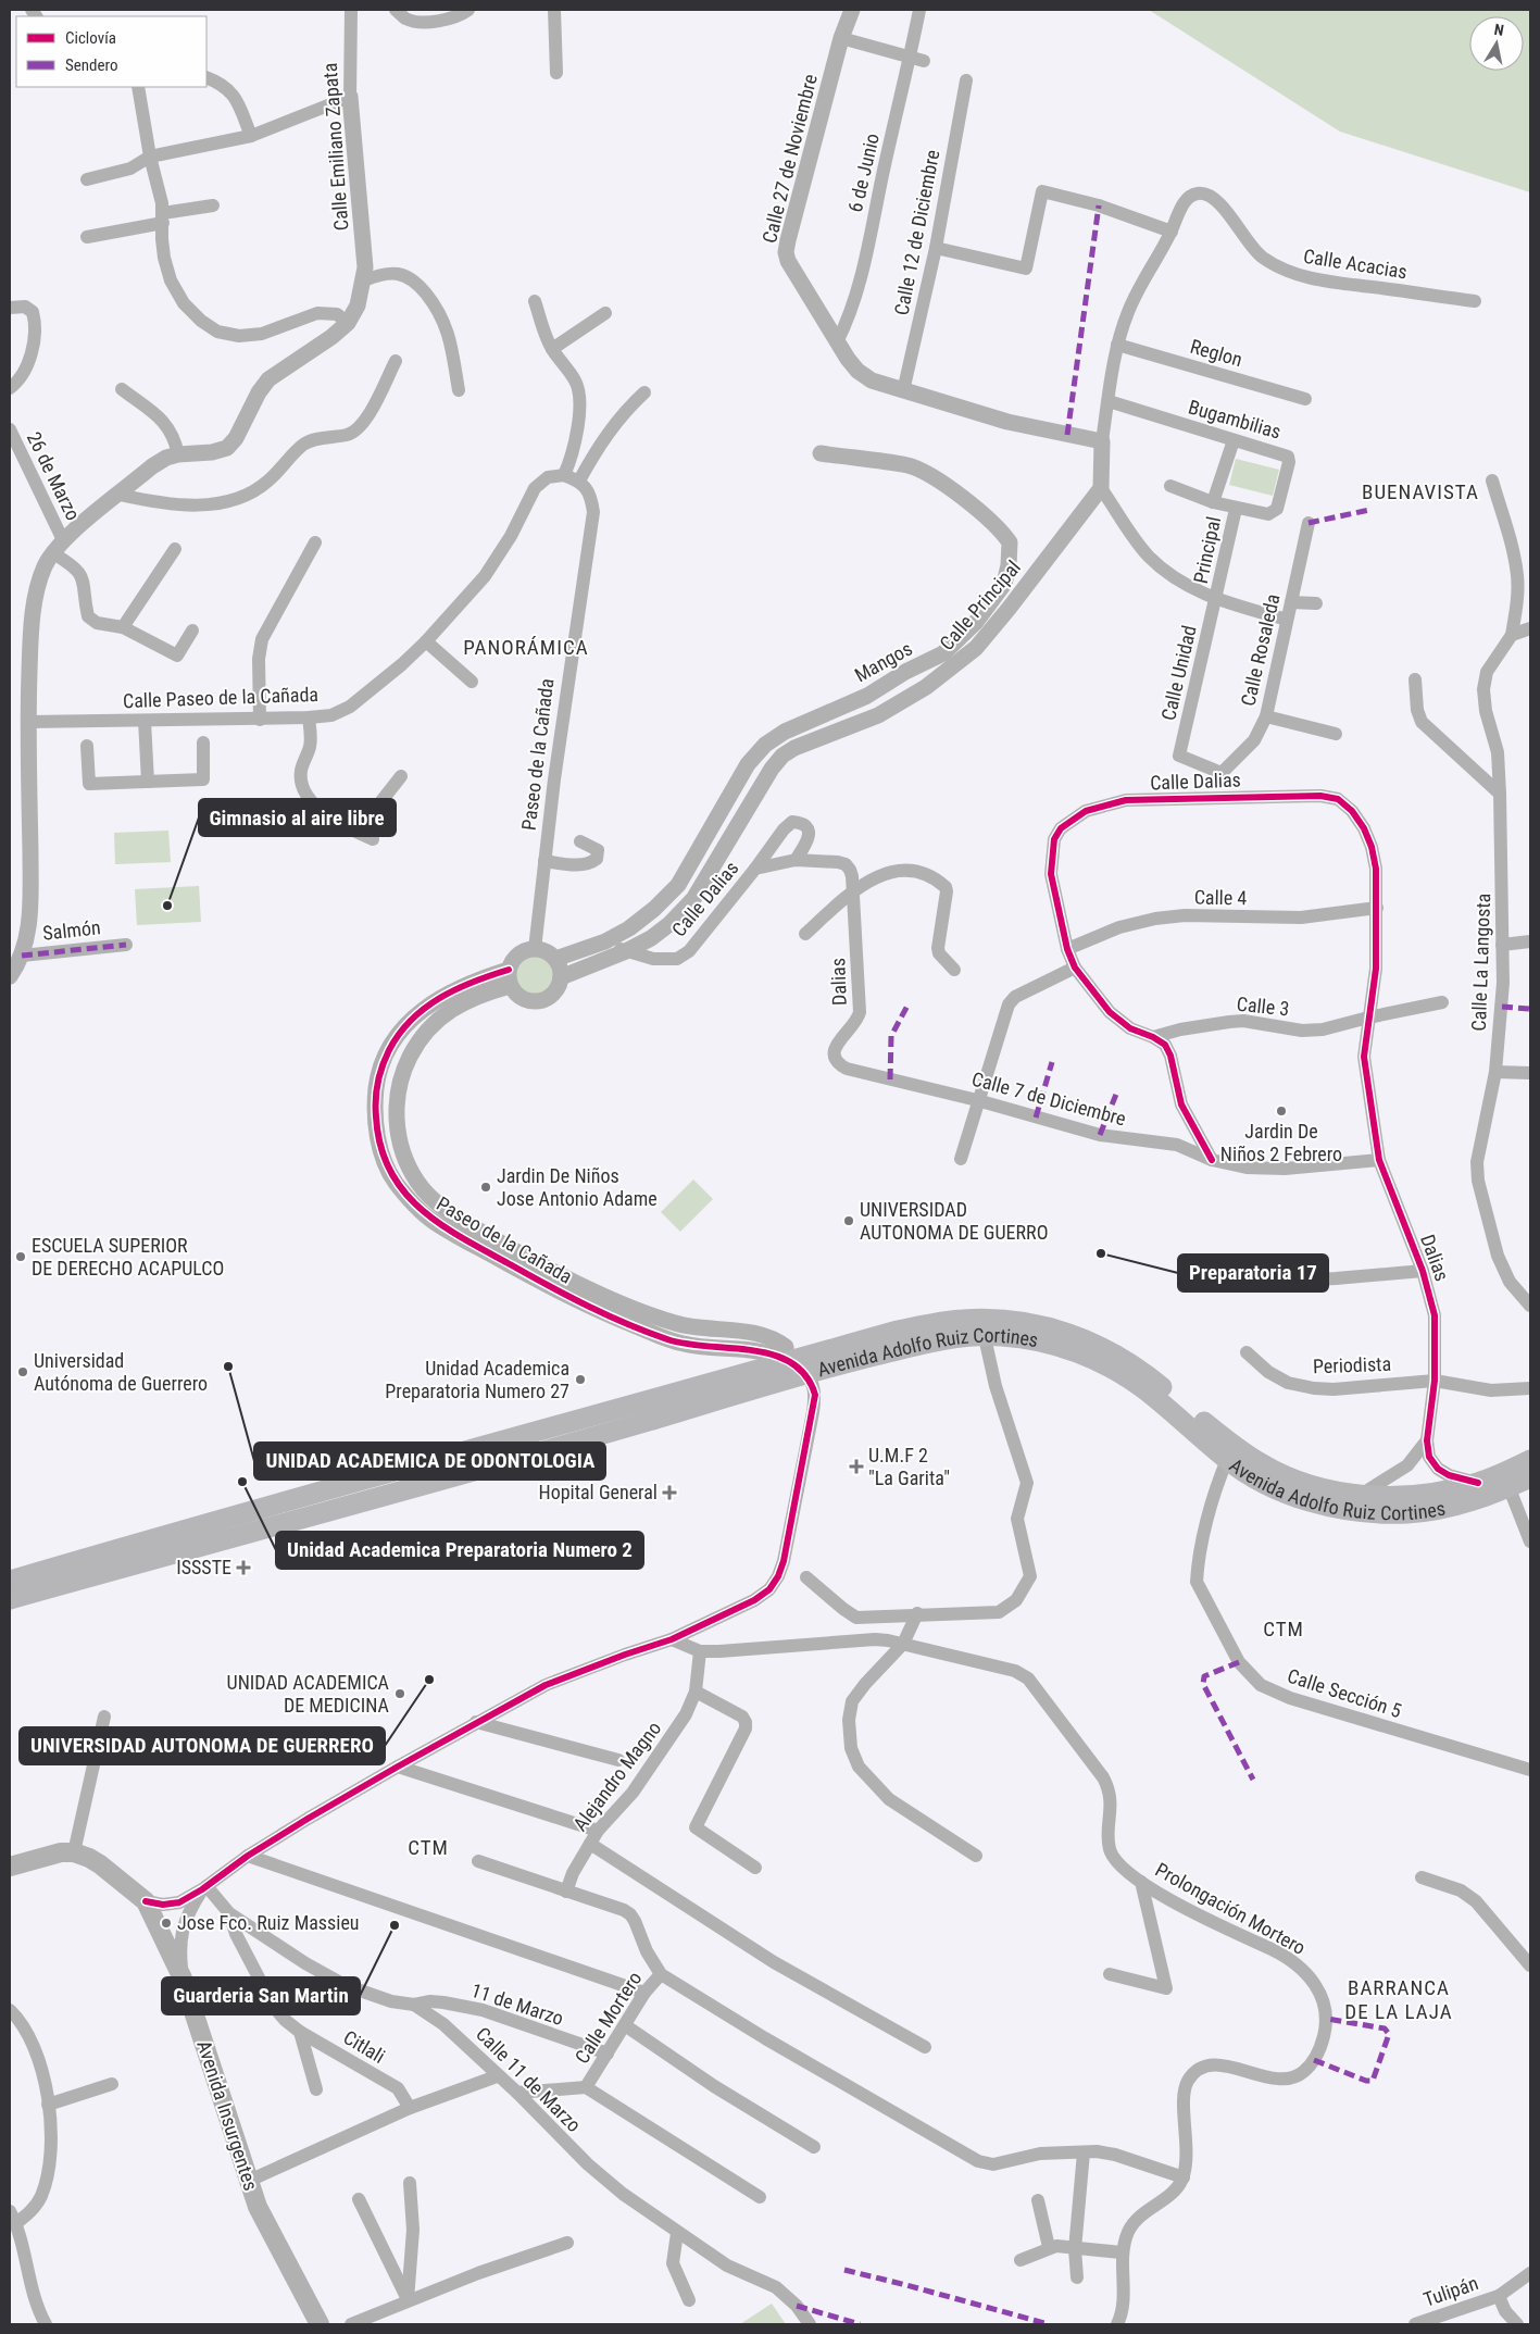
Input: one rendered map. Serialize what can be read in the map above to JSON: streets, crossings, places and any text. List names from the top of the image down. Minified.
{"streets":{"main road":["Avenida Adolfo Ruiz Cortines","Avenida Insurgentes"],"street":["Calle Emiliano Zapata","Calle 27 de Noviembre","6 de Junio","Calle 12 de Diciembre","Calle Acacias","Reglon","Bugambilias","26 de Marzo","Principal","Calle Principal","Calle Rosaleda","Mangos","Calle Unidad","Calle Paseo de la Cañada","Paseo de la Cañada","Calle Dalias","Calle 4","Salmón","Calle La Langosta","Dalias","Calle 3","Calle 7 de Diciembre","Periodista","Calle Sección 5","Alejandro Magno","Prolongación Mortero","11 de Marzo","Calle Mortero","Citlali","Calle 11 de Marzo","Tulipán"]},"crossings":[["Calle 27 de Noviembre","6 de Junio"],["Calle 27 de Noviembre","Calle 12 de Diciembre"],["Bugambilias","Principal"],["Principal","Calle Unidad"],["Calle Principal","Paseo de la Cañada"],["Calle Principal","Calle Dalias"],["Calle Rosaleda","Calle Unidad"],["Paseo de la Cañada","Avenida Adolfo Ruiz Cortines"],["Calle Dalias","Calle 4"],["Calle Dalias","Dalias"],["Calle 4","Dalias"],["Dalias","Calle 3"],["Dalias","Calle 7 de Diciembre"],["Dalias","Avenida Adolfo Ruiz Cortines"],["Dalias","Periodista"],["Avenida Adolfo Ruiz Cortines","Calle Sección 5"],["Alejandro Magno","Prolongación Mortero"],["Alejandro Magno","Calle Mortero"],["11 de Marzo","Calle Mortero"],["11 de Marzo","Calle 11 de Marzo"],["Citlali","Calle 11 de Marzo"]],"districts":["BUENAVISTA","PANORÁMICA","CTM","CTM","BARRANCA DE LA LAJA"],"places":{"other":["Gimnasio al aire libre","Jardin De Niños 2 Febrero","Jardin De Niños Jose Antonio Adame","UNIVERSIDAD AUTONOMA DE GUERRO","Preparatoria 17","ESCUELA SUPERIOR DE DERECHO ACAPULCO","UNIDAD ACADEMICA DE ODONTOLOGIA","Universidad Autónoma de Guerrero","Unidad Academica Preparatoria Numero 27","Unidad Academica Preparatoria Numero 2","UNIVERSIDAD AUTONOMA DE GUERRERO","UNIDAD ACADEMICA DE MEDICINA","Jose Fco. Ruiz Massieu","Guarderia San Martin"],"health":["U.M.F 2 \"La Garita\"","Hopital General","ISSSTE"]},"legend":["Ciclovía","Sendero"],"north":"top"}
